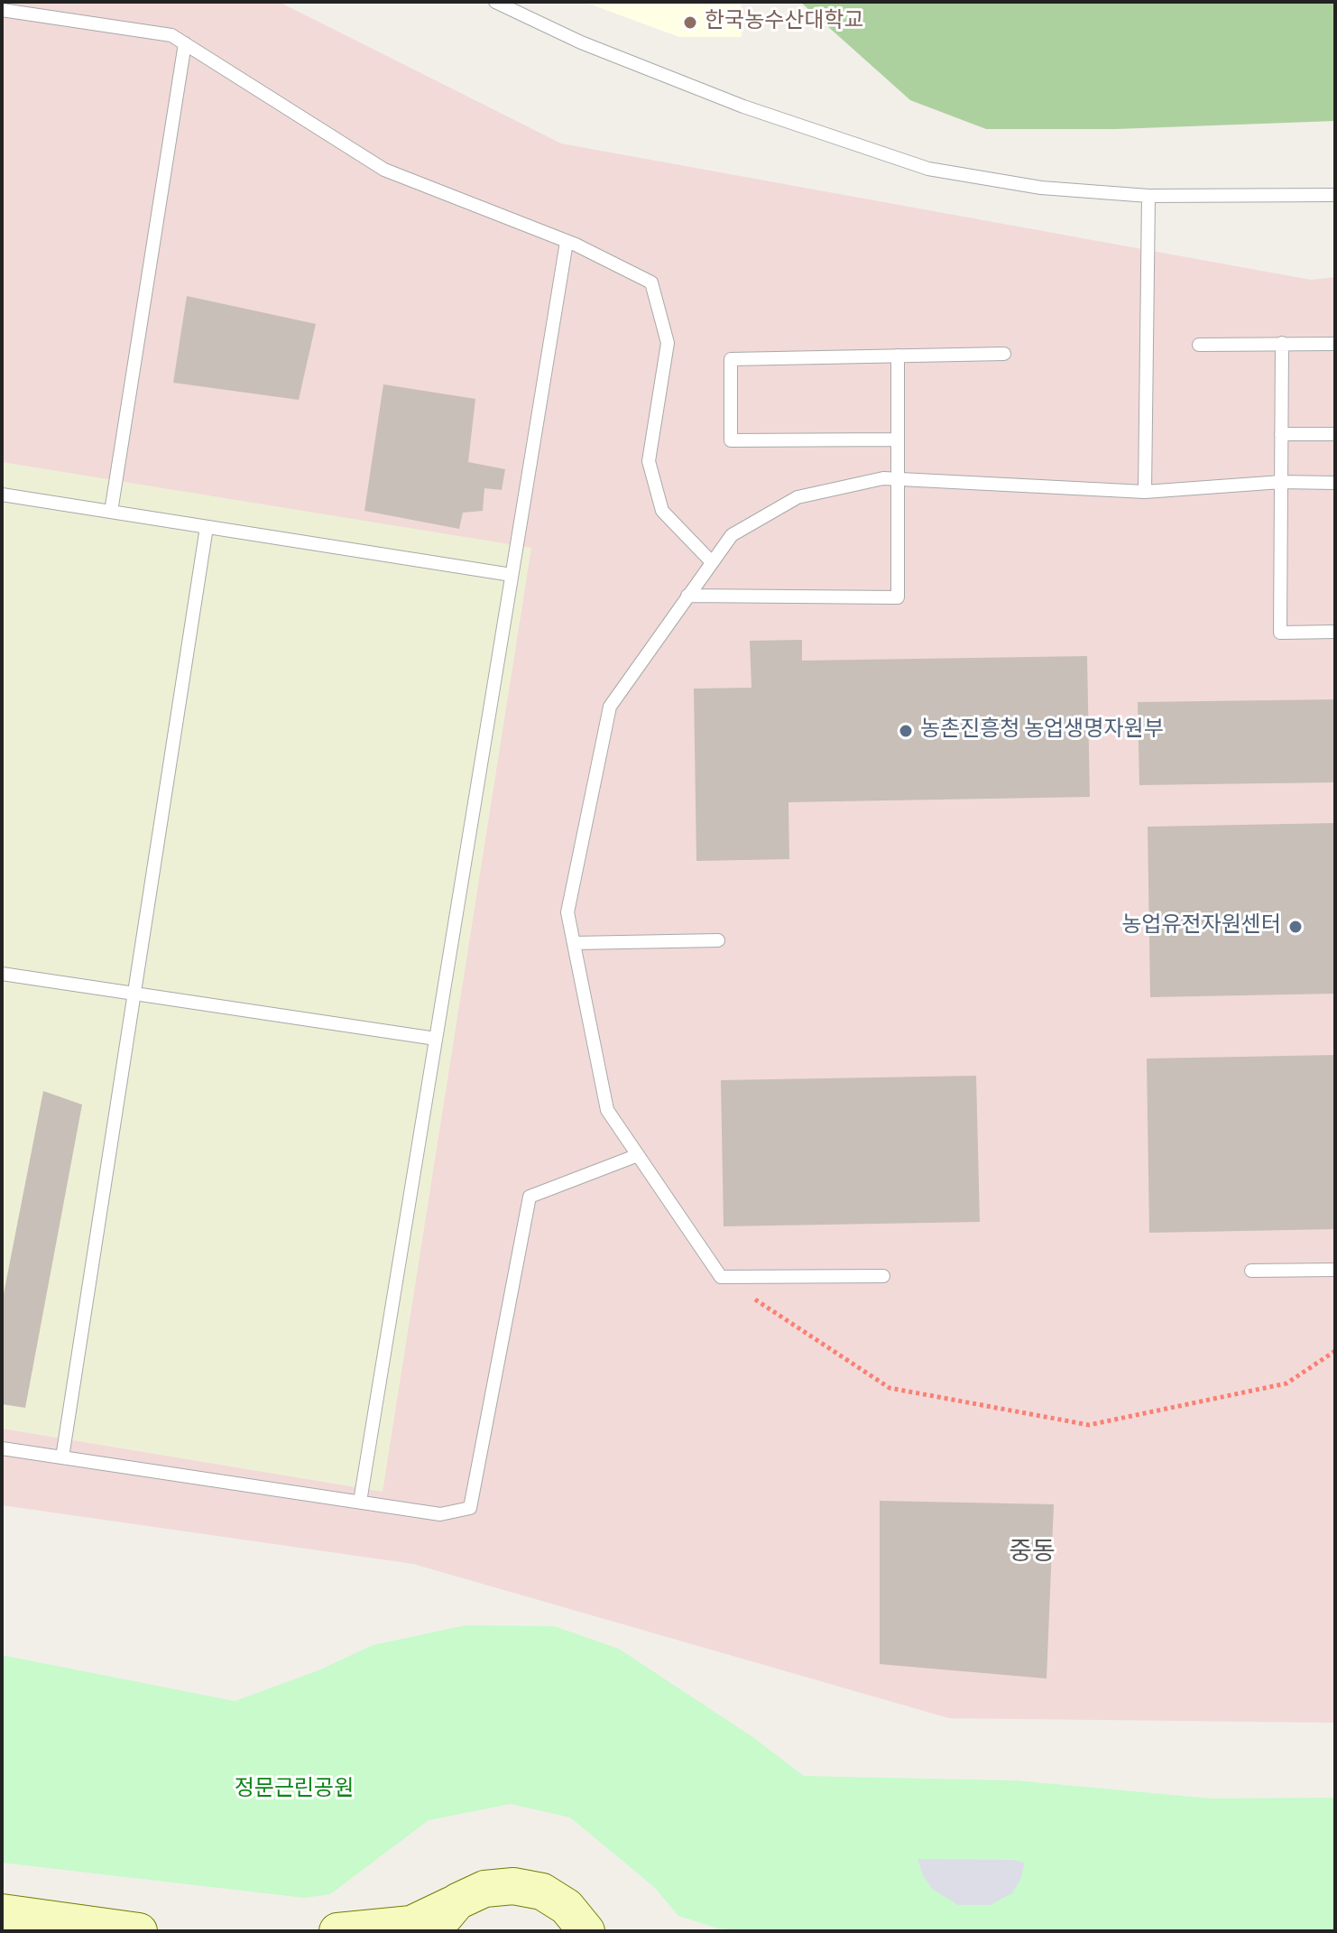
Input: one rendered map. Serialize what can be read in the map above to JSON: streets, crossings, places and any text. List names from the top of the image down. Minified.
{"districts":["중동"],"parks":["정문근린공원"],"places":["한국농수산대학교","농촌진흥청 농업생명자원부","농업유전자원센터"]}
